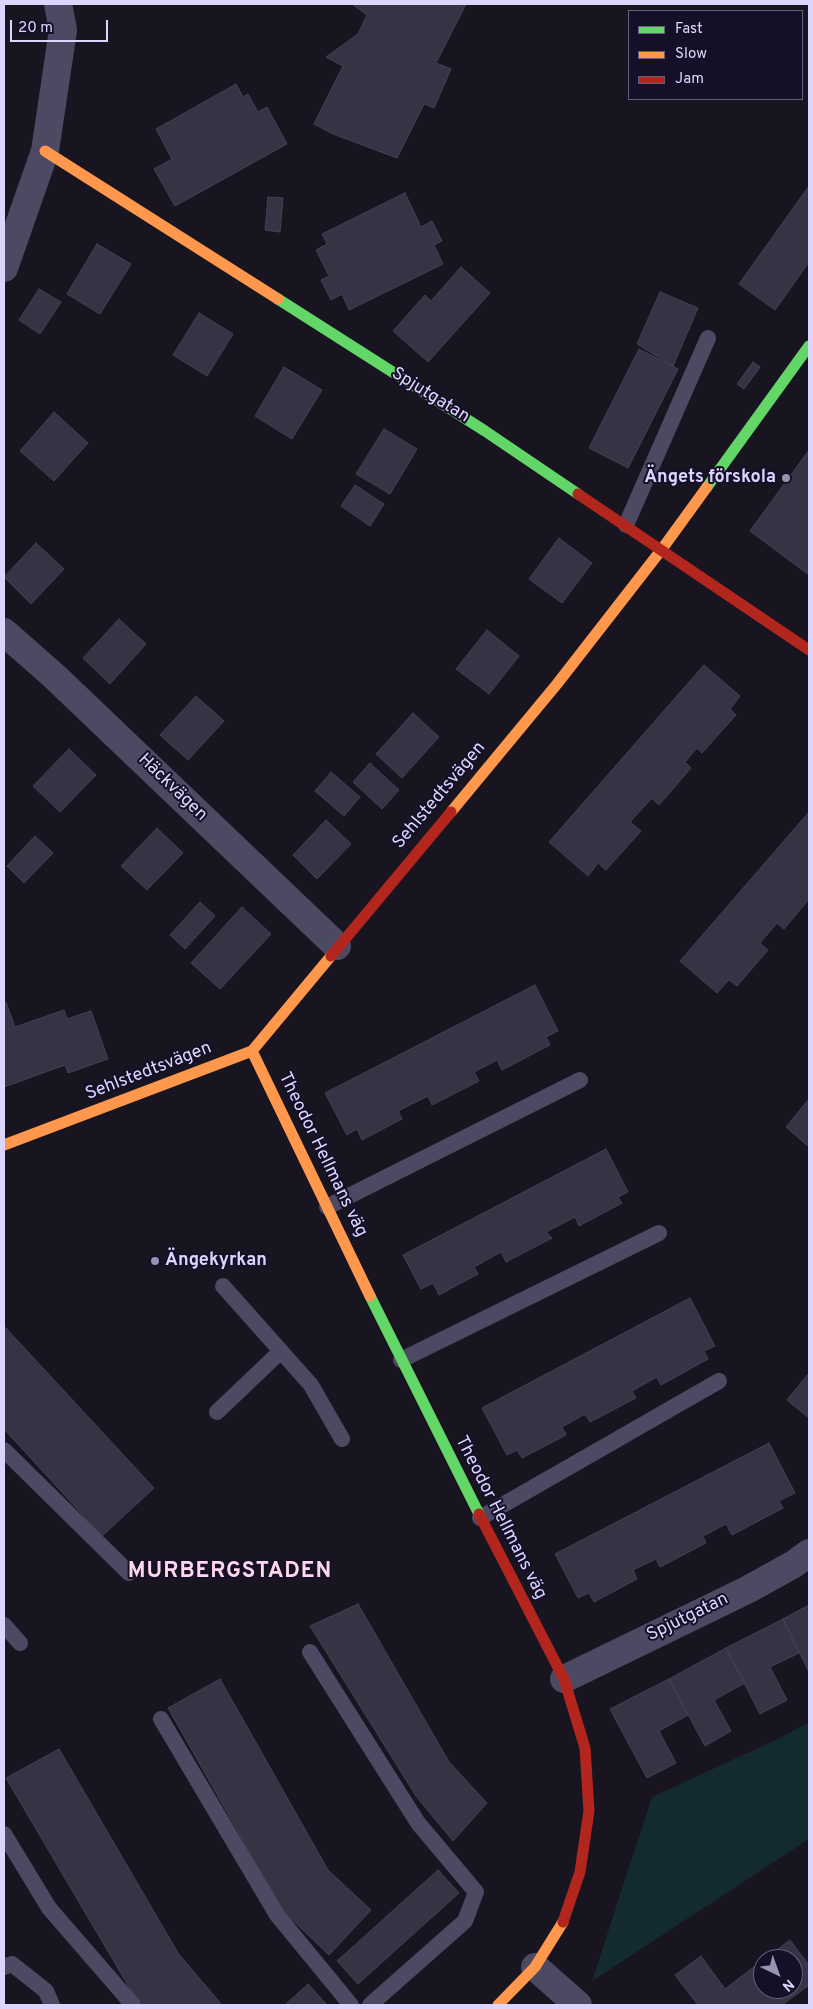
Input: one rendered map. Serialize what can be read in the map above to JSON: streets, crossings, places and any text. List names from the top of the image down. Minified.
{"streets":{"street":["Spjutgatan","Häckvägen","Sehlstedtsvägen","Theodor Hellmans väg"]},"crossings":[["Spjutgatan","Sehlstedtsvägen"],["Spjutgatan","Theodor Hellmans väg"],["Häckvägen","Sehlstedtsvägen"],["Sehlstedtsvägen","Theodor Hellmans väg"]],"districts":["MURBERGSTADEN"],"places":["Ängets förskola","Ängekyrkan"],"legend":["Fast","Slow","Jam"],"scale_bar":"20 m","north":"bottom right"}
